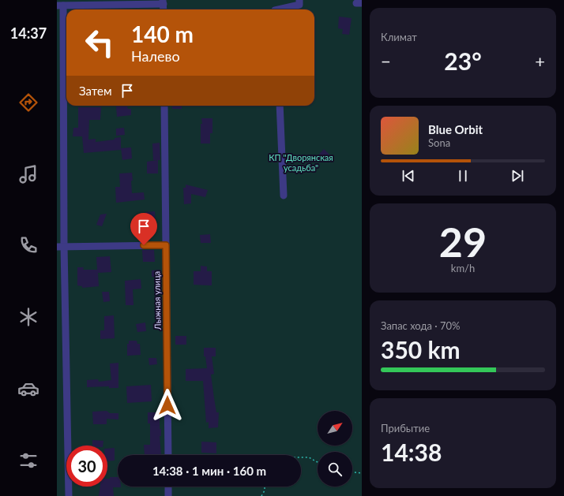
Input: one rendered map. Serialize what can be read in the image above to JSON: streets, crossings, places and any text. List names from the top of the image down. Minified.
{"streets":{"street":["Лыжная улица"]},"parks":["КП \"Дворянская усадьба\""],"north":"top right","page":{"tabs":"14:37","tile":["Климат",["29","km/h"],["Запас хода · 70%","350 km"],["Прибытие","14:38"]],"turn":["140 m","Налево"],"heat":["−","23°","+"],"then":"Затем","song":["Blue Orbit","Sona"],"limit":"30","trip":"14:38 · 1 мин · 160 m"}}
